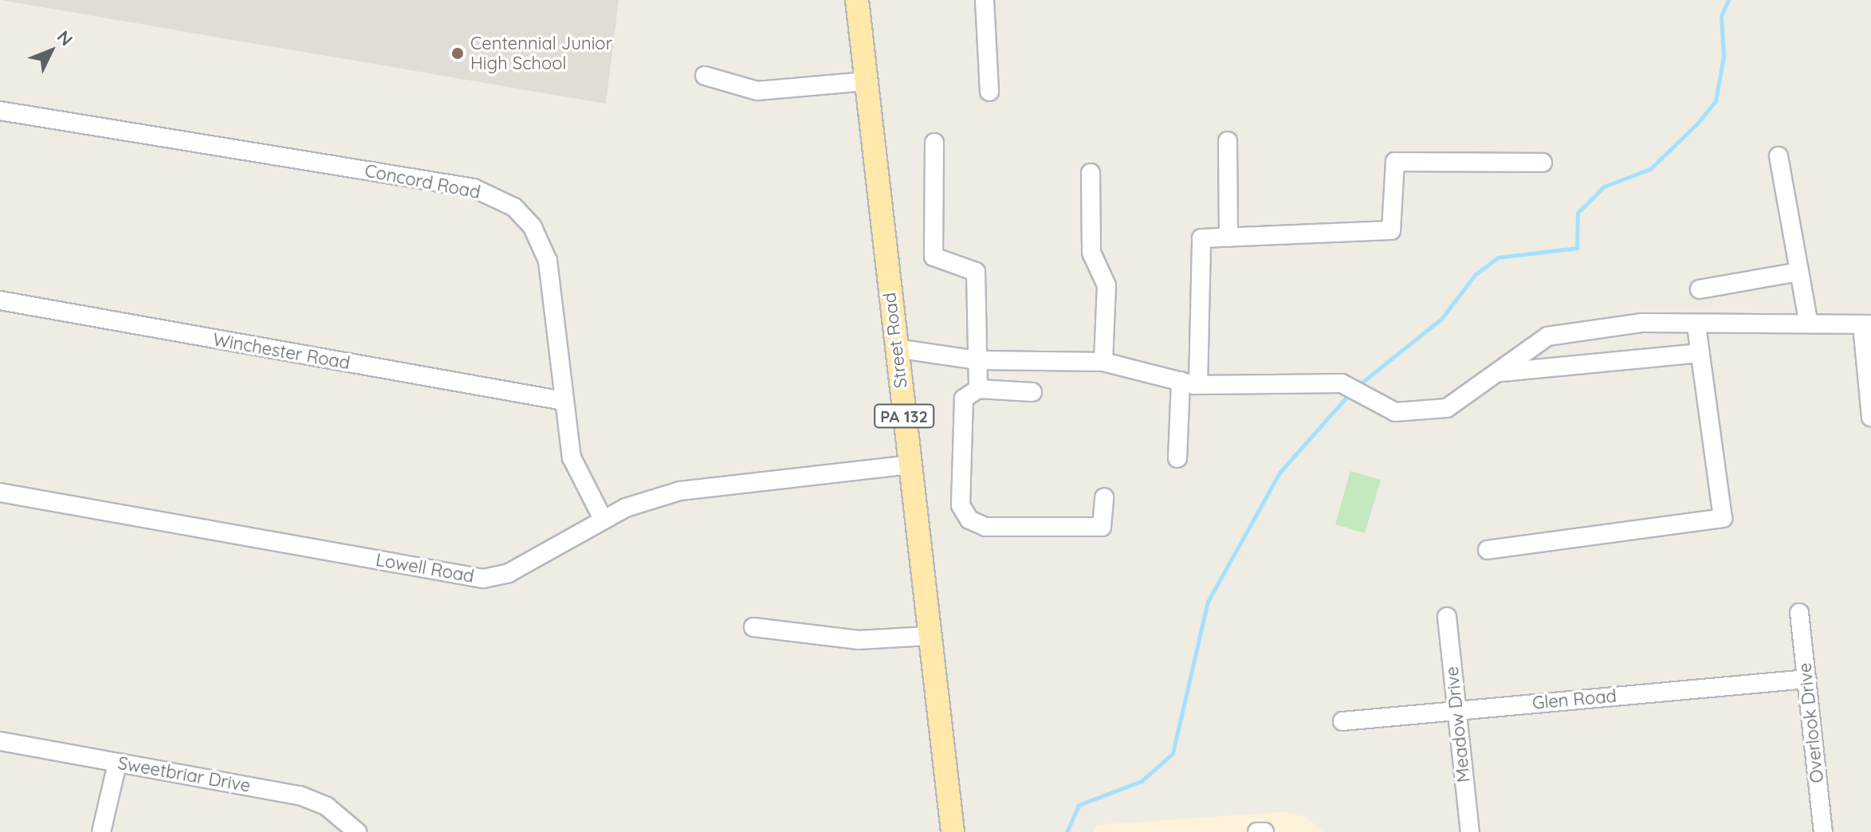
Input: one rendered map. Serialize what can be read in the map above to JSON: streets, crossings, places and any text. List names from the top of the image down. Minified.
{"streets":{"main road":["Street Road","PA 132"],"street":["Concord Road","Winchester Road","Lowell Road","Glen Road","Overlook Drive","Meadow Drive","Sweetbriar Drive"]},"crossings":[["Concord Road","Winchester Road"],["Concord Road","Lowell Road"],["Street Road","Lowell Road"],["Glen Road","Overlook Drive"],["Glen Road","Meadow Drive"]],"places":["Centennial Junior High School"],"north":"top right"}
